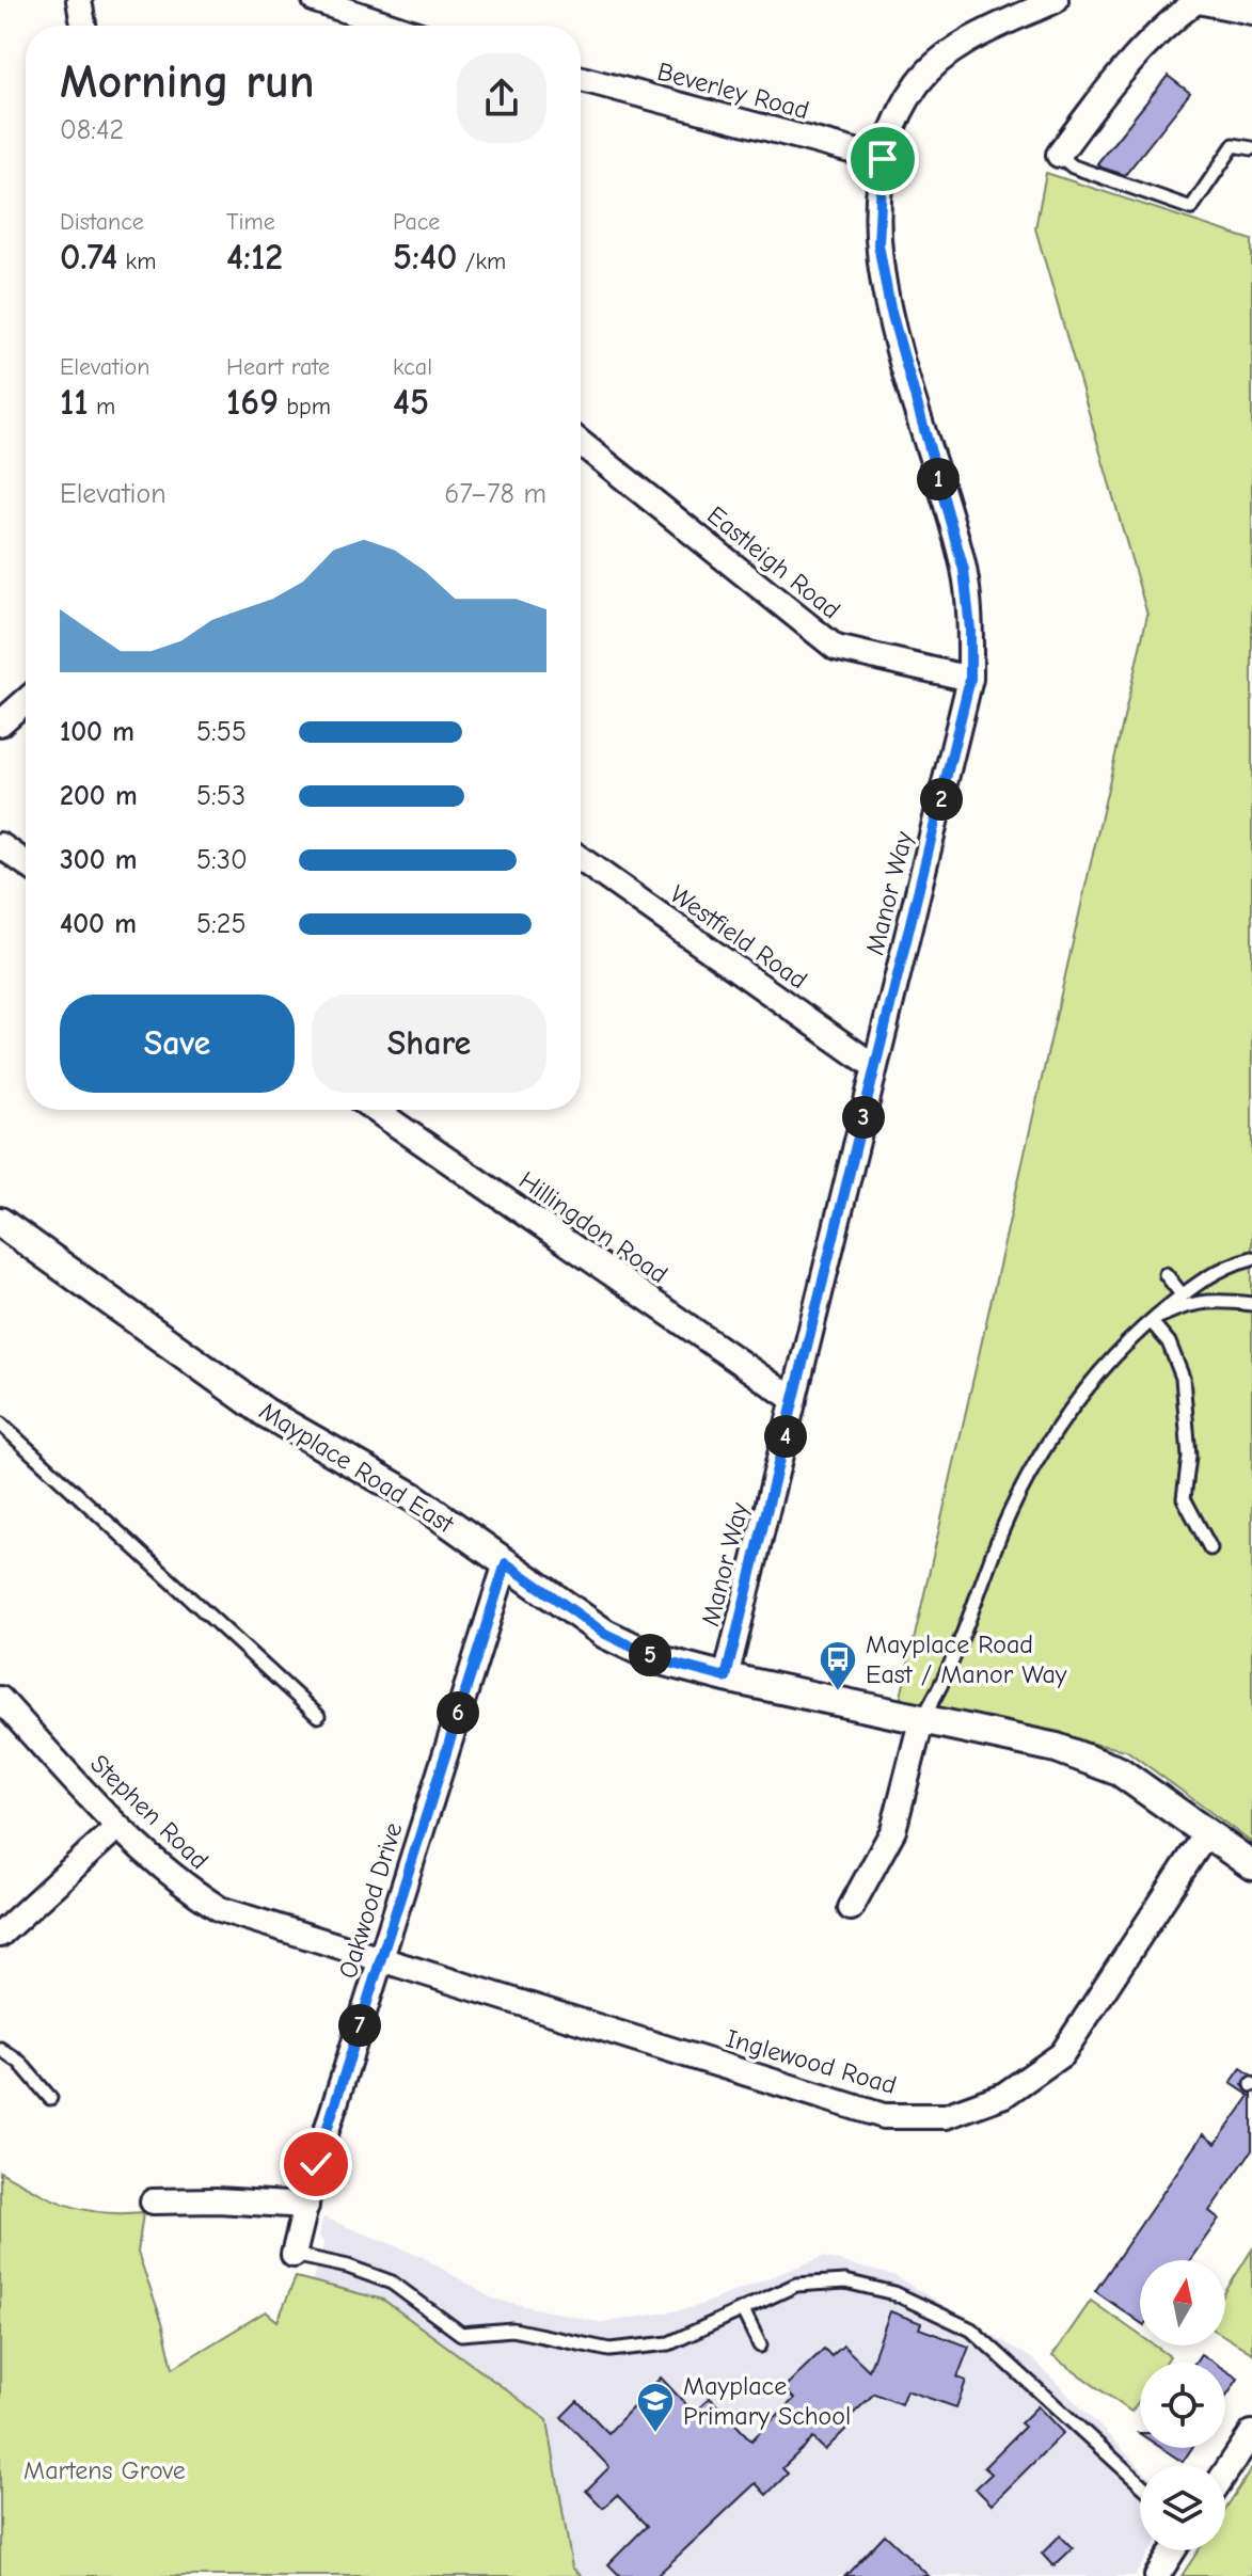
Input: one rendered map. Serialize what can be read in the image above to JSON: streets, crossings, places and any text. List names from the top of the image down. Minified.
{"streets":{"street":["Beverley Road","Eastleigh Road","Manor Way","Westfield Road","Hillingdon Road","Mayplace Road East","Stephen Road","Oakwood Drive","Inglewood Road"]},"crossings":[["Beverley Road","Manor Way"],["Eastleigh Road","Manor Way"],["Manor Way","Westfield Road"],["Manor Way","Hillingdon Road"],["Manor Way","Mayplace Road East"],["Mayplace Road East","Oakwood Drive"],["Mayplace Road East","Inglewood Road"],["Stephen Road","Oakwood Drive"],["Stephen Road","Inglewood Road"],["Oakwood Drive","Inglewood Road"]],"parks":["Martens Grove"],"places":{"bus stop":["Mayplace Road East / Manor Way"],"school or university":["Mayplace Primary School"]},"north":"top","page":{"heading":["Morning run","08:42"],"stats":[["Distance","0.74 km"],["Time","4:12"],["Pace","5:40 /km"],["Elevation","11 m"],["Heart rate","169 bpm"],["kcal","45"]],"pins":["1","2","3","4","5","6","7"],"chart":["Elevation","67–78 m"],"list":[{"name":"100 m","note":"5:55"},{"name":"200 m","note":"5:53"},{"name":"300 m","note":"5:30"},{"name":"400 m","note":"5:25"}],"buttons":["Save","Share"]}}
